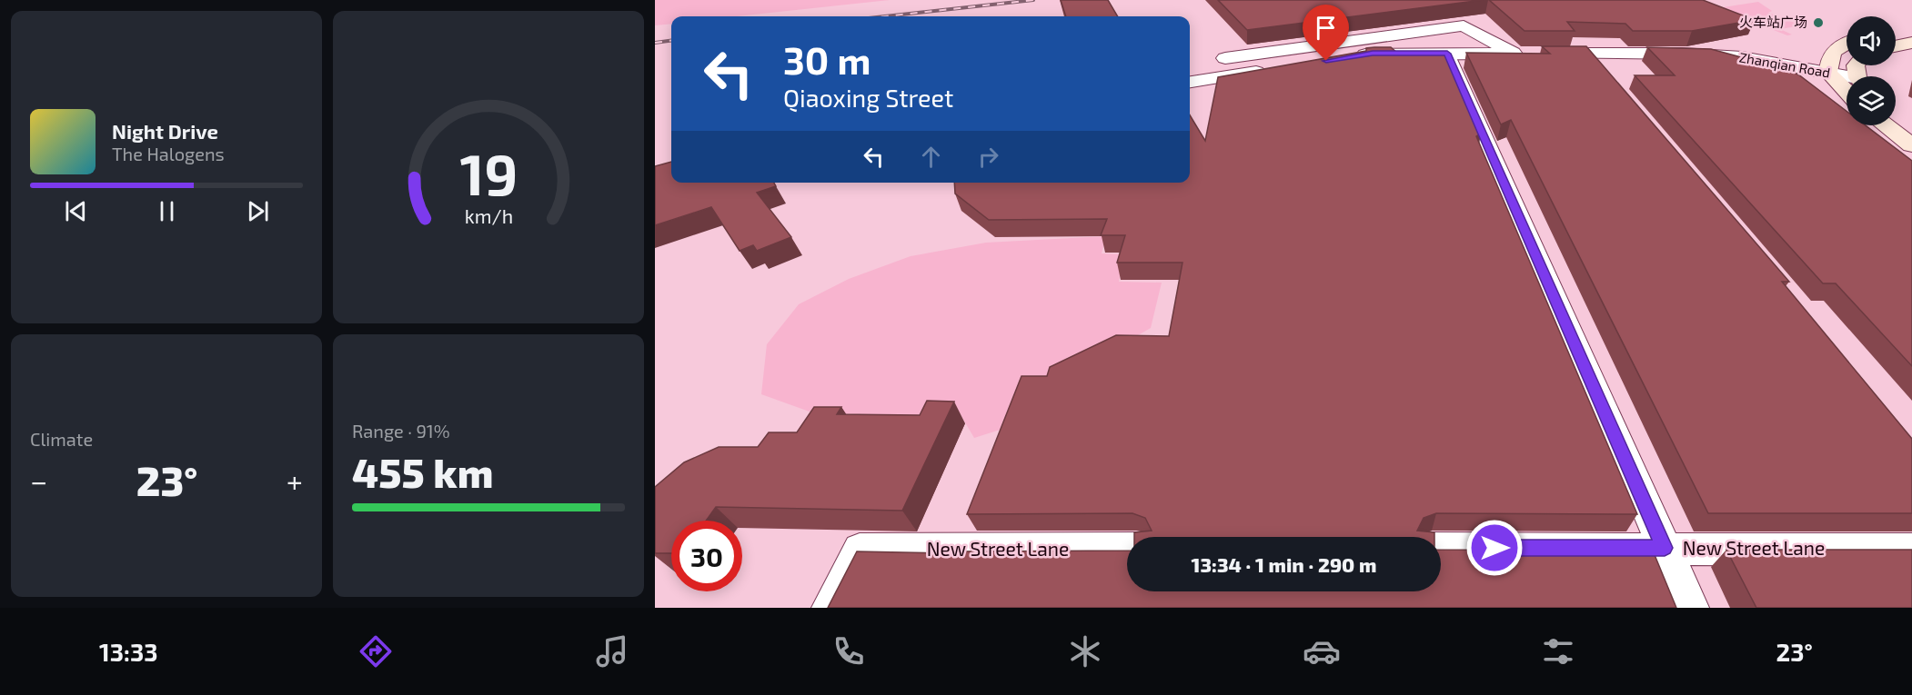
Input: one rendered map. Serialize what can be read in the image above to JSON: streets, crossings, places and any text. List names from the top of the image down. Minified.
{"streets":{"street":["Zhanqian Road","New Street Lane"]},"places":["火车站广场"],"page":{"turn":["30 m","Qiaoxing Street"],"song":["Night Drive","The Halogens"],"tile":["Climate",["Range · 91%","455 km"]],"heat":["−","23°","+"],"limit":"30","trip":"13:34 · 1 min · 290 m","tabs":["13:33","23°"],"gauge":["19","km/h"]}}
